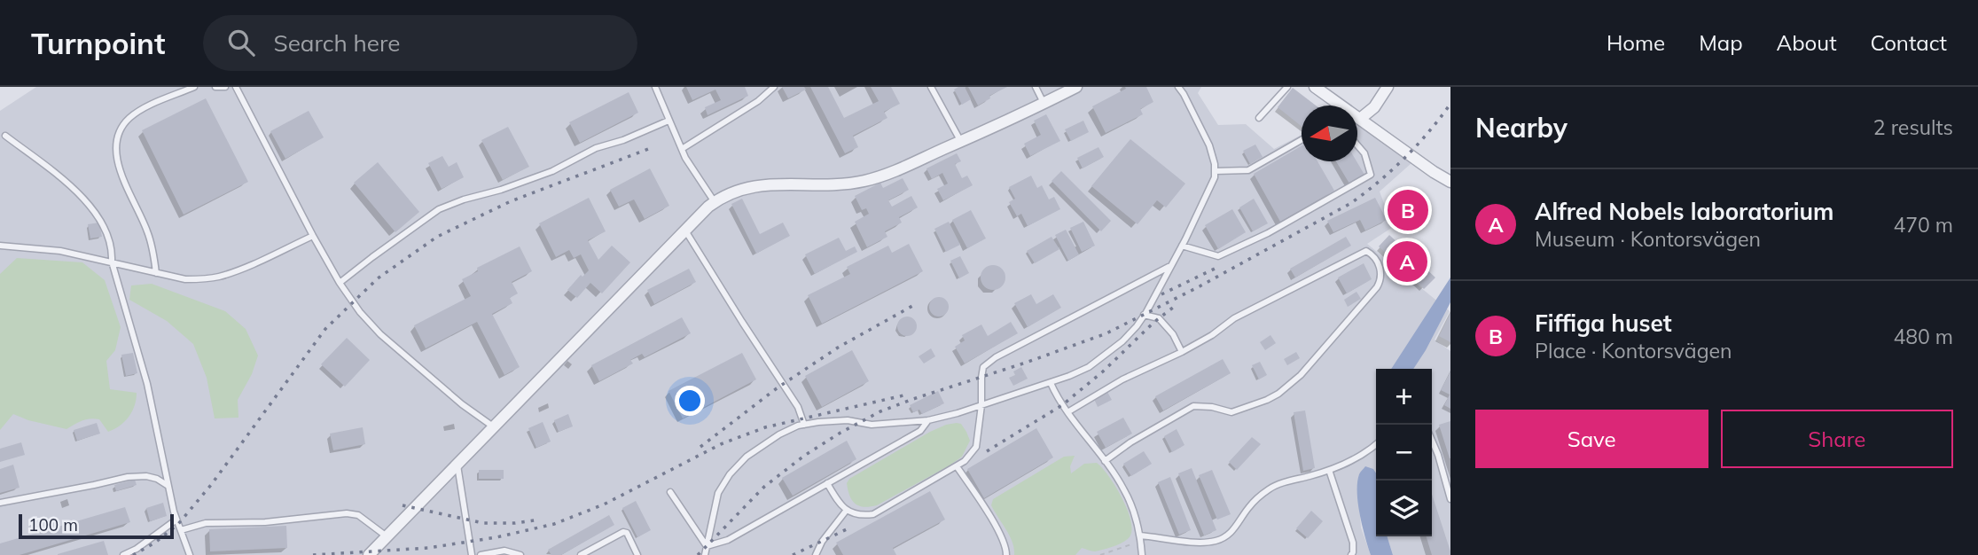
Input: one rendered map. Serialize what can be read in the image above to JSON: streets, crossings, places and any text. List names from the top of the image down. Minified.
{"scale_bar":"100 m","north":"left","page":{"header":"Turnpoint","search":"Search here","nav":["Home","Map","About","Contact"],"heading":["Nearby","2 results"],"list":[{"mark":"A","name":"Alfred Nobels laboratorium","note":"Museum · Kontorsvägen","value":"470 m"},{"mark":"B","name":"Fiffiga huset","note":"Place · Kontorsvägen","value":"480 m"}],"pins":["B","A"],"map_buttons":["+","−"],"buttons":["Save","Share"],"scale":"100 m"}}
